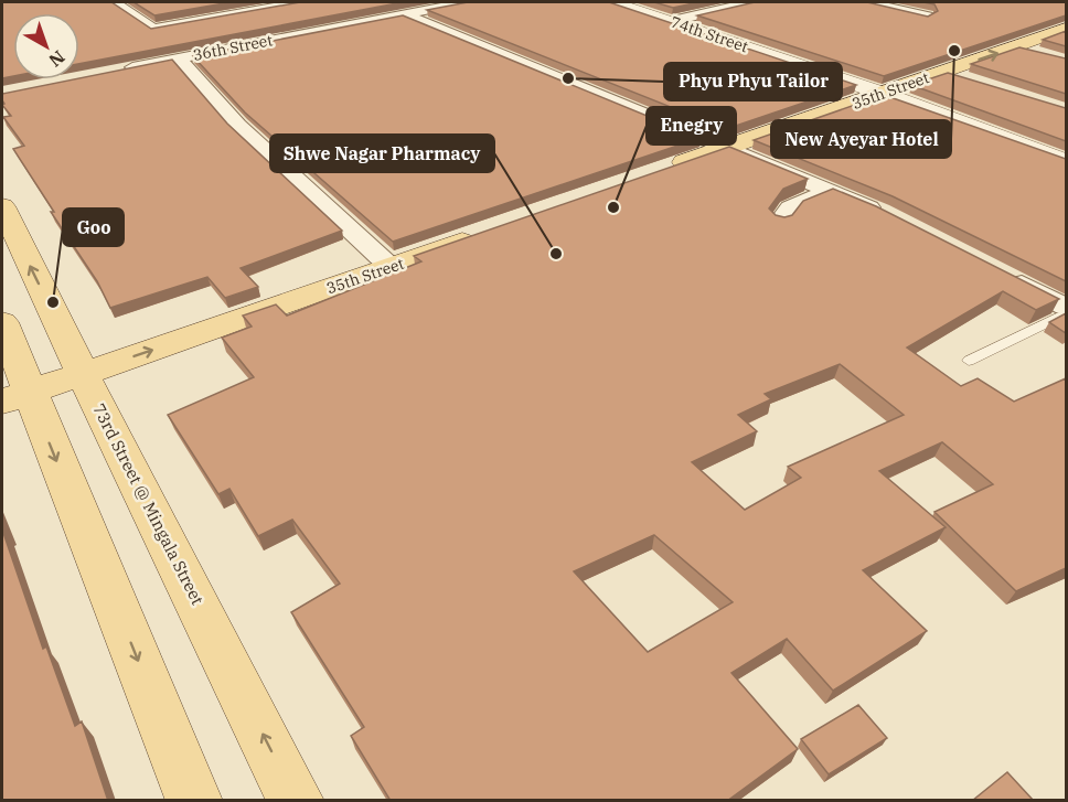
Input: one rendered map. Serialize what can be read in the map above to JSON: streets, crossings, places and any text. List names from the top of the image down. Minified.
{"streets":{"main road":["35th Street","73rd Street @ Mingala Street"],"street":["74th Street","36th Street"]},"crossings":[["74th Street","35th Street"],["35th Street","73rd Street @ Mingala Street"]],"places":["New Ayeyar Hotel","Phyu Phyu Tailor","Enegry","Shwe Nagar Pharmacy","Goo"],"north":"bottom right"}
